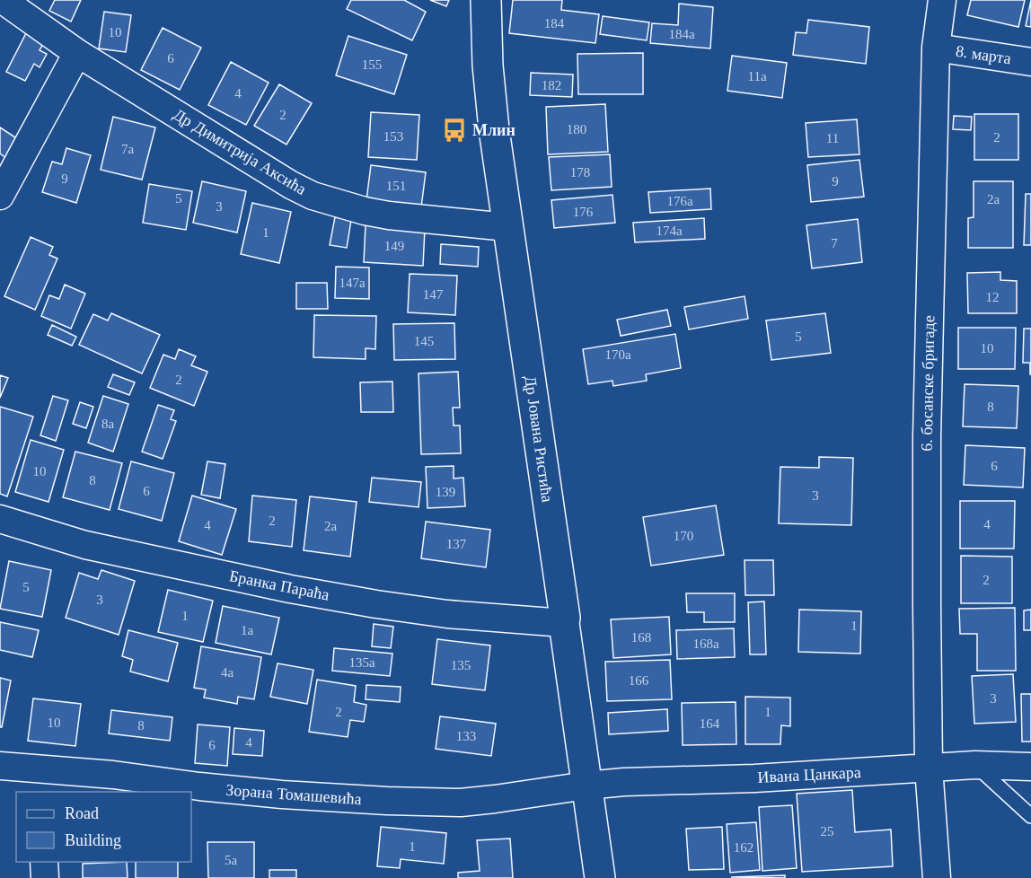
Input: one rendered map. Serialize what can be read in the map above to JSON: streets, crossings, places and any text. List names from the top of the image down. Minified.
{"streets":{"street":["8. марта","Др Димитрија Аксића","6. босанске бригаде","Др Јована Ристића","Бранка Параћа","Ивана Цанкара","Зорана Томашевића"]},"crossings":[["8. марта","6. босанске бригаде"],["Др Димитрија Аксића","Др Јована Ристића"],["6. босанске бригаде","Ивана Цанкара"],["Др Јована Ристића","Бранка Параћа"],["Др Јована Ристића","Ивана Цанкара"],["Др Јована Ристића","Зорана Томашевића"],["Ивана Цанкара","Зорана Томашевића"]],"places":{"bus stop":["Млин"]},"house_numbers":["184","10","184a","6","155","11a","182","4","2","180","153","2","11","7a","178","9","9","151","5","2a","176a","3","176","174a","1","7","149","147a","147","12","5","145","10","170a","2","8","8a","6","10","8","6","139","3","2","4","4","2a","170","137","2","5","3","1","1","1a","168","168a","135a","135","4a","166","3","2","1","10","164","8","133","4","6","25","1","162","5a"],"legend":["Road","Building"]}
